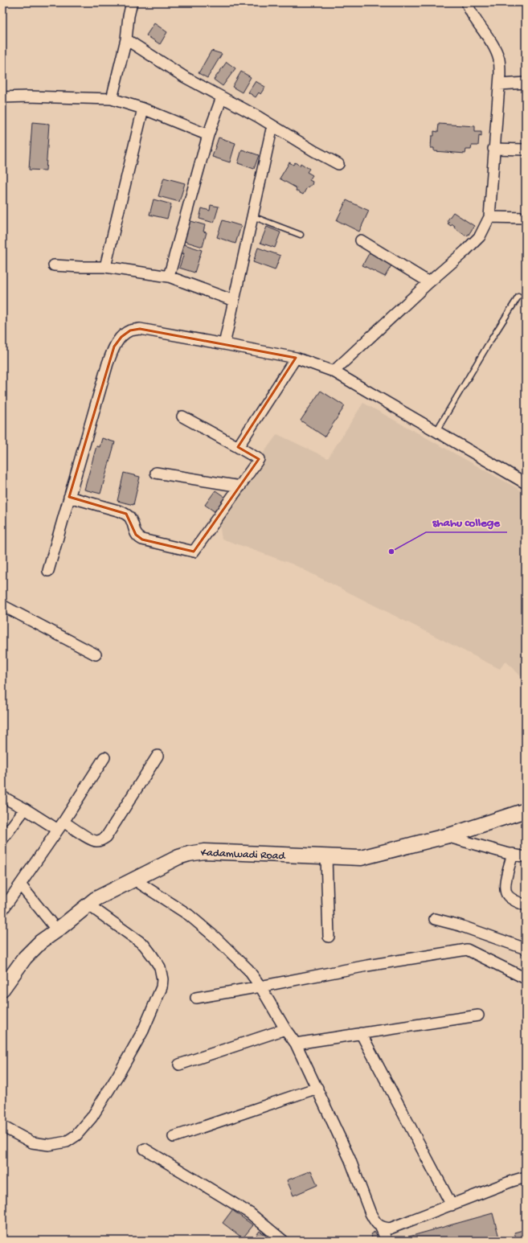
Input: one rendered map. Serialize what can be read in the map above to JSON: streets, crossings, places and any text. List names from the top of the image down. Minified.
{"streets":{"street":["Kadamwadi Road"]},"places":["shahu college"]}
